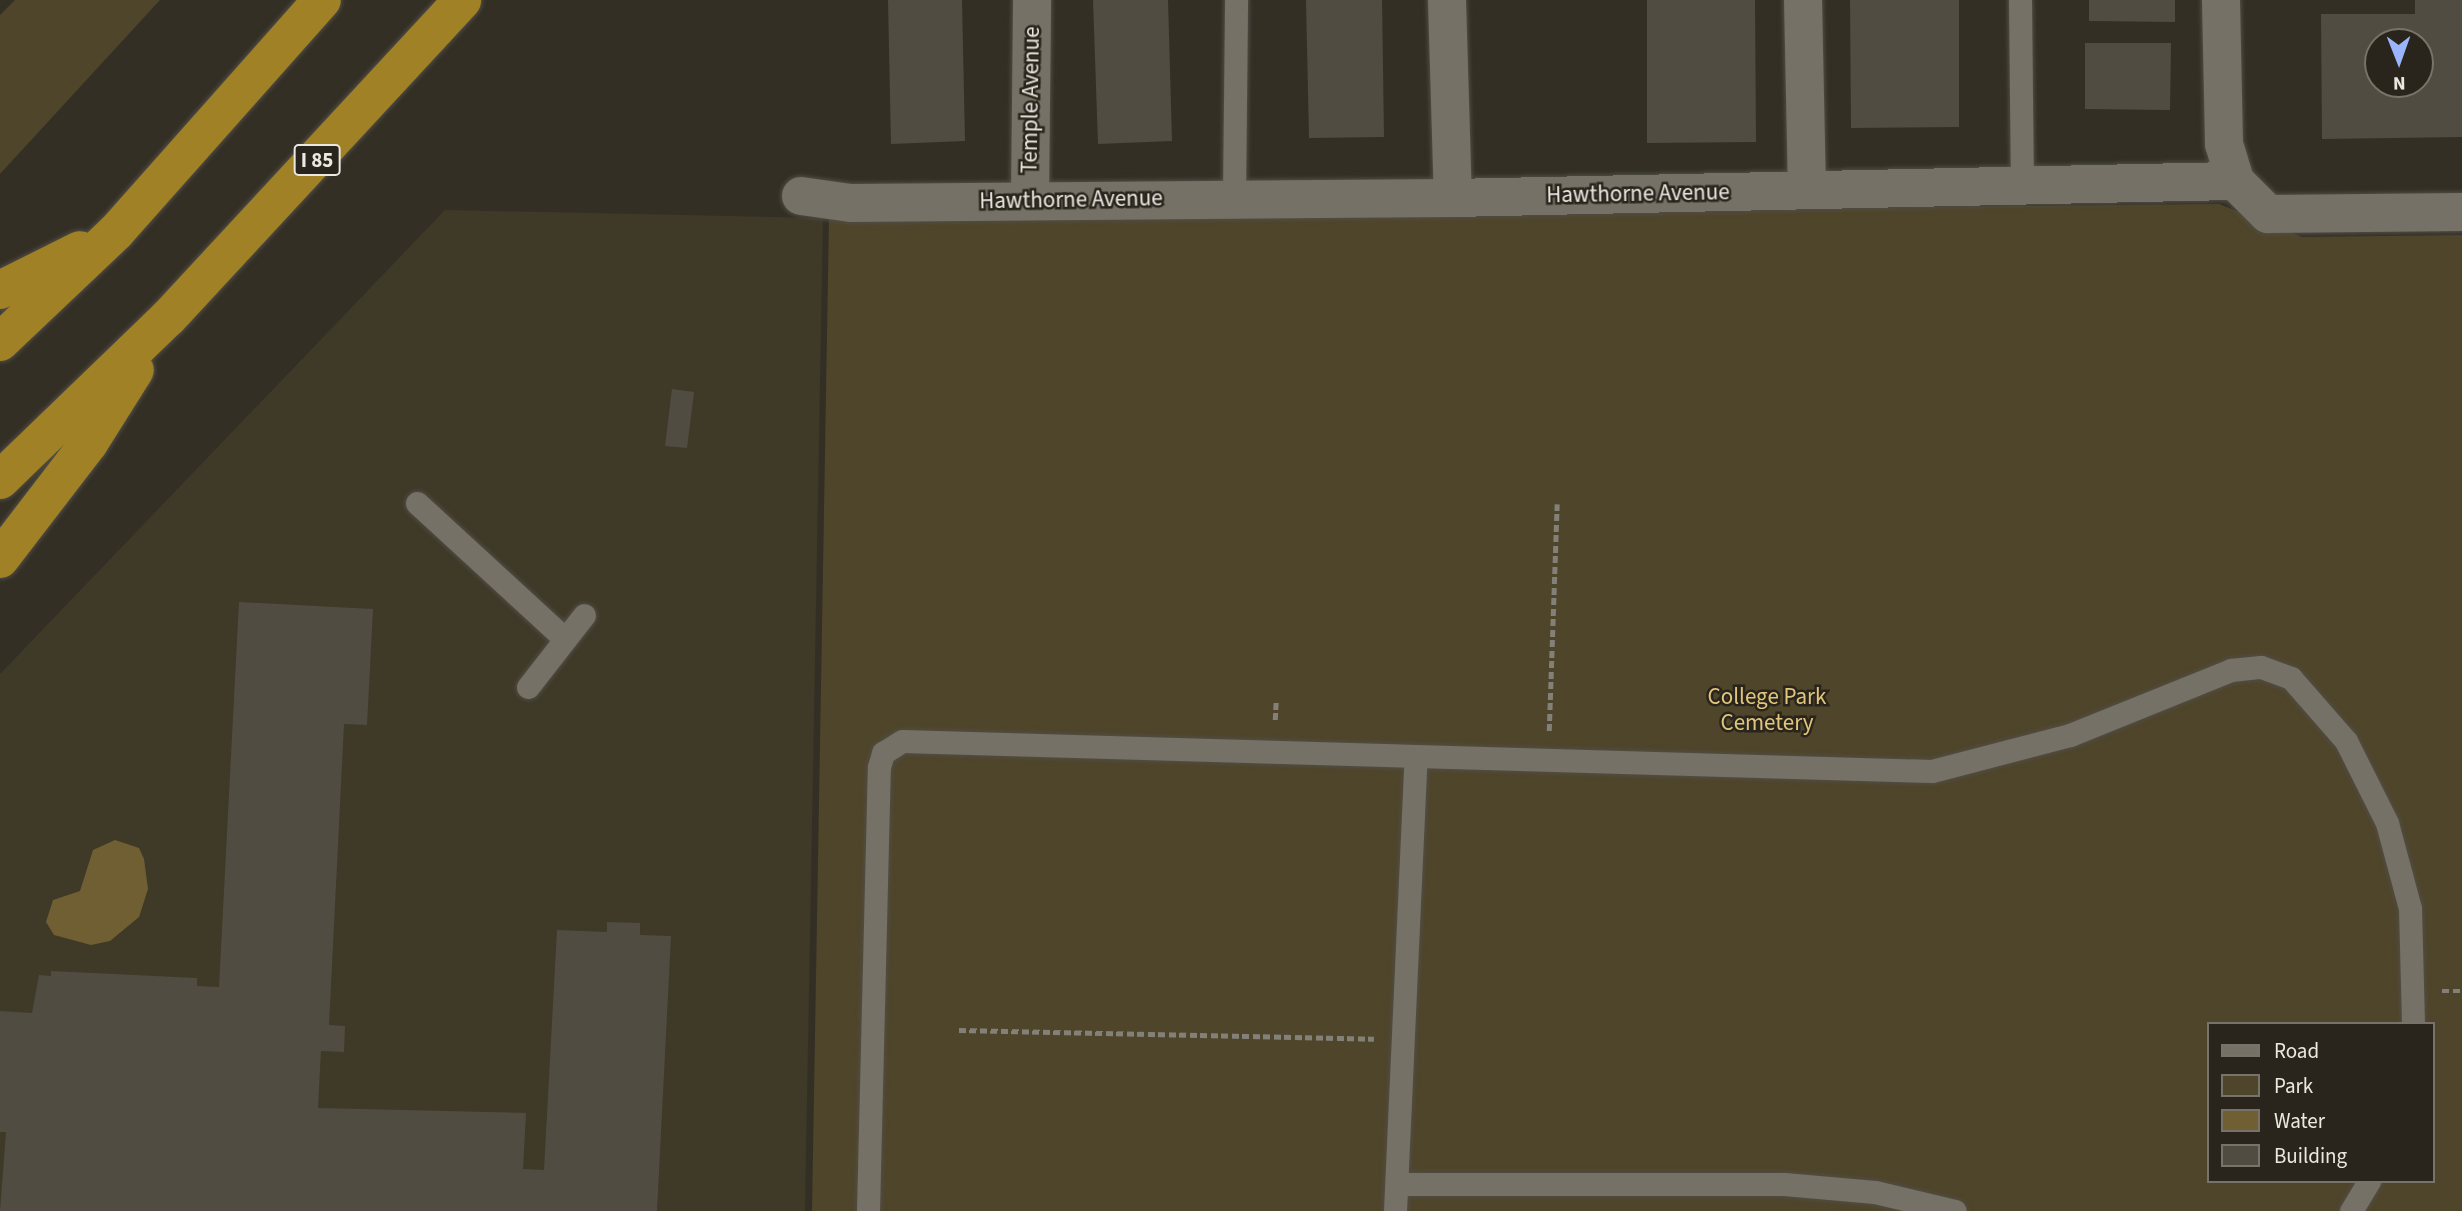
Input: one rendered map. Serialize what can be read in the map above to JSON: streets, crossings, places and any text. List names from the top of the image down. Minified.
{"streets":{"highway":["I 85"],"street":["Temple Avenue","Hawthorne Avenue"]},"crossings":[["Temple Avenue","Hawthorne Avenue"]],"parks":["College Park Cemetery"],"legend":["Road","Park","Water","Building"],"north":"bottom"}
